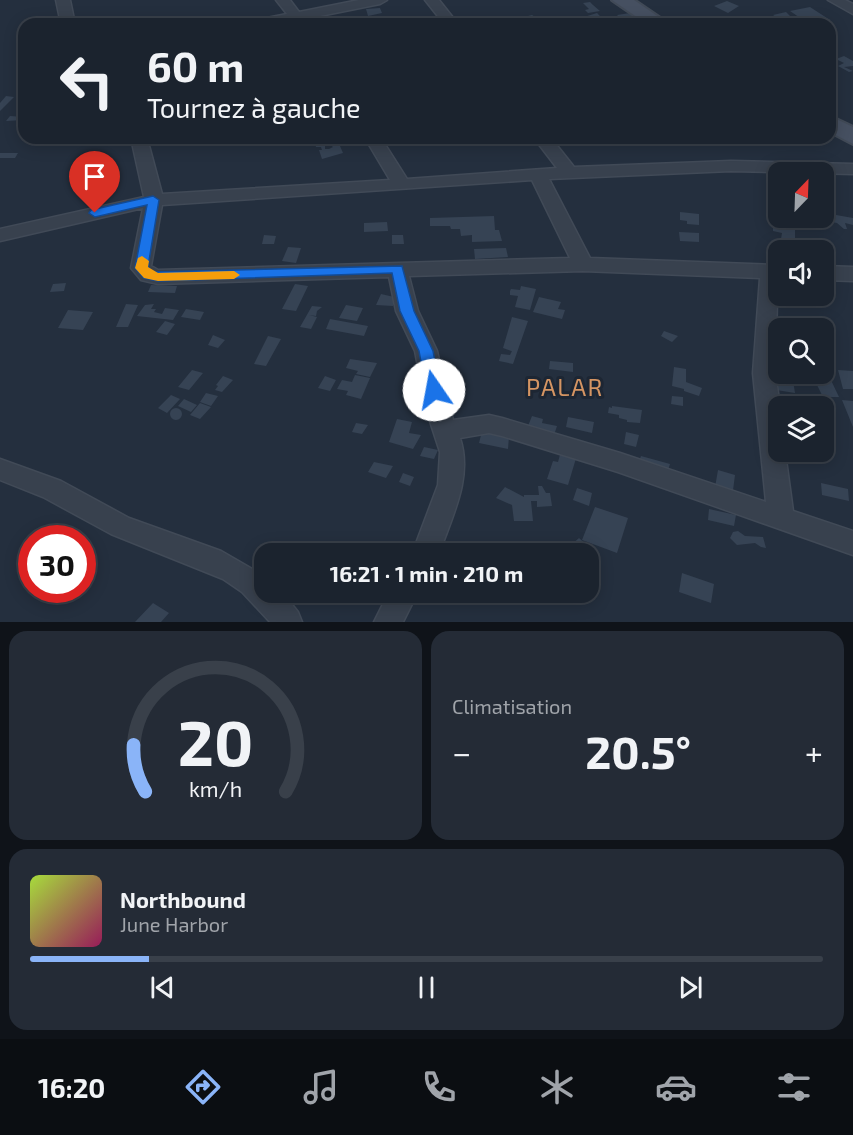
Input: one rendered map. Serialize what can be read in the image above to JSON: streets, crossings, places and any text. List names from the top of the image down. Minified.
{"districts":["PALAR"],"north":"top right","page":{"turn":["60 m","Tournez à gauche"],"limit":"30","trip":"16:21 · 1 min · 210 m","tile":"Climatisation","heat":["−","20.5°","+"],"song":["Northbound","June Harbor"],"tabs":"16:20","gauge":["20","km/h"]}}
